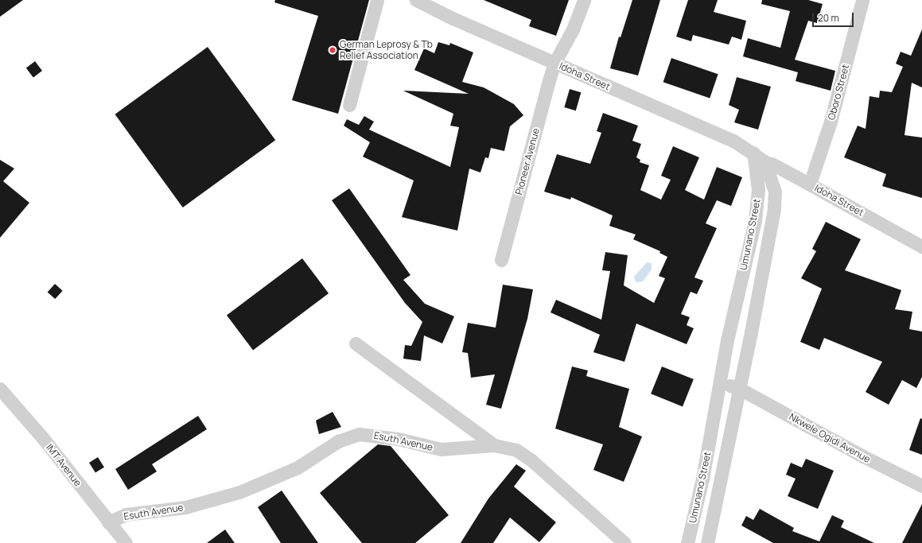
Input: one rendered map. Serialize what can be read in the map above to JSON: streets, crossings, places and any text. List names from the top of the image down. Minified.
{"streets":{"street":["Idoha Street","Oboro Street","Pioneer Avenue","Umunano Street","Nkwele Ogidi Avenue","Esuth Avenue","IMT Avenue"]},"crossings":[["Idoha Street","Oboro Street"],["Idoha Street","Pioneer Avenue"],["Idoha Street","Umunano Street"],["Umunano Street","Nkwele Ogidi Avenue"],["Esuth Avenue","IMT Avenue"]],"places":["German Leprosy & Tb Relief Association"],"scale_bar":"20 m"}
